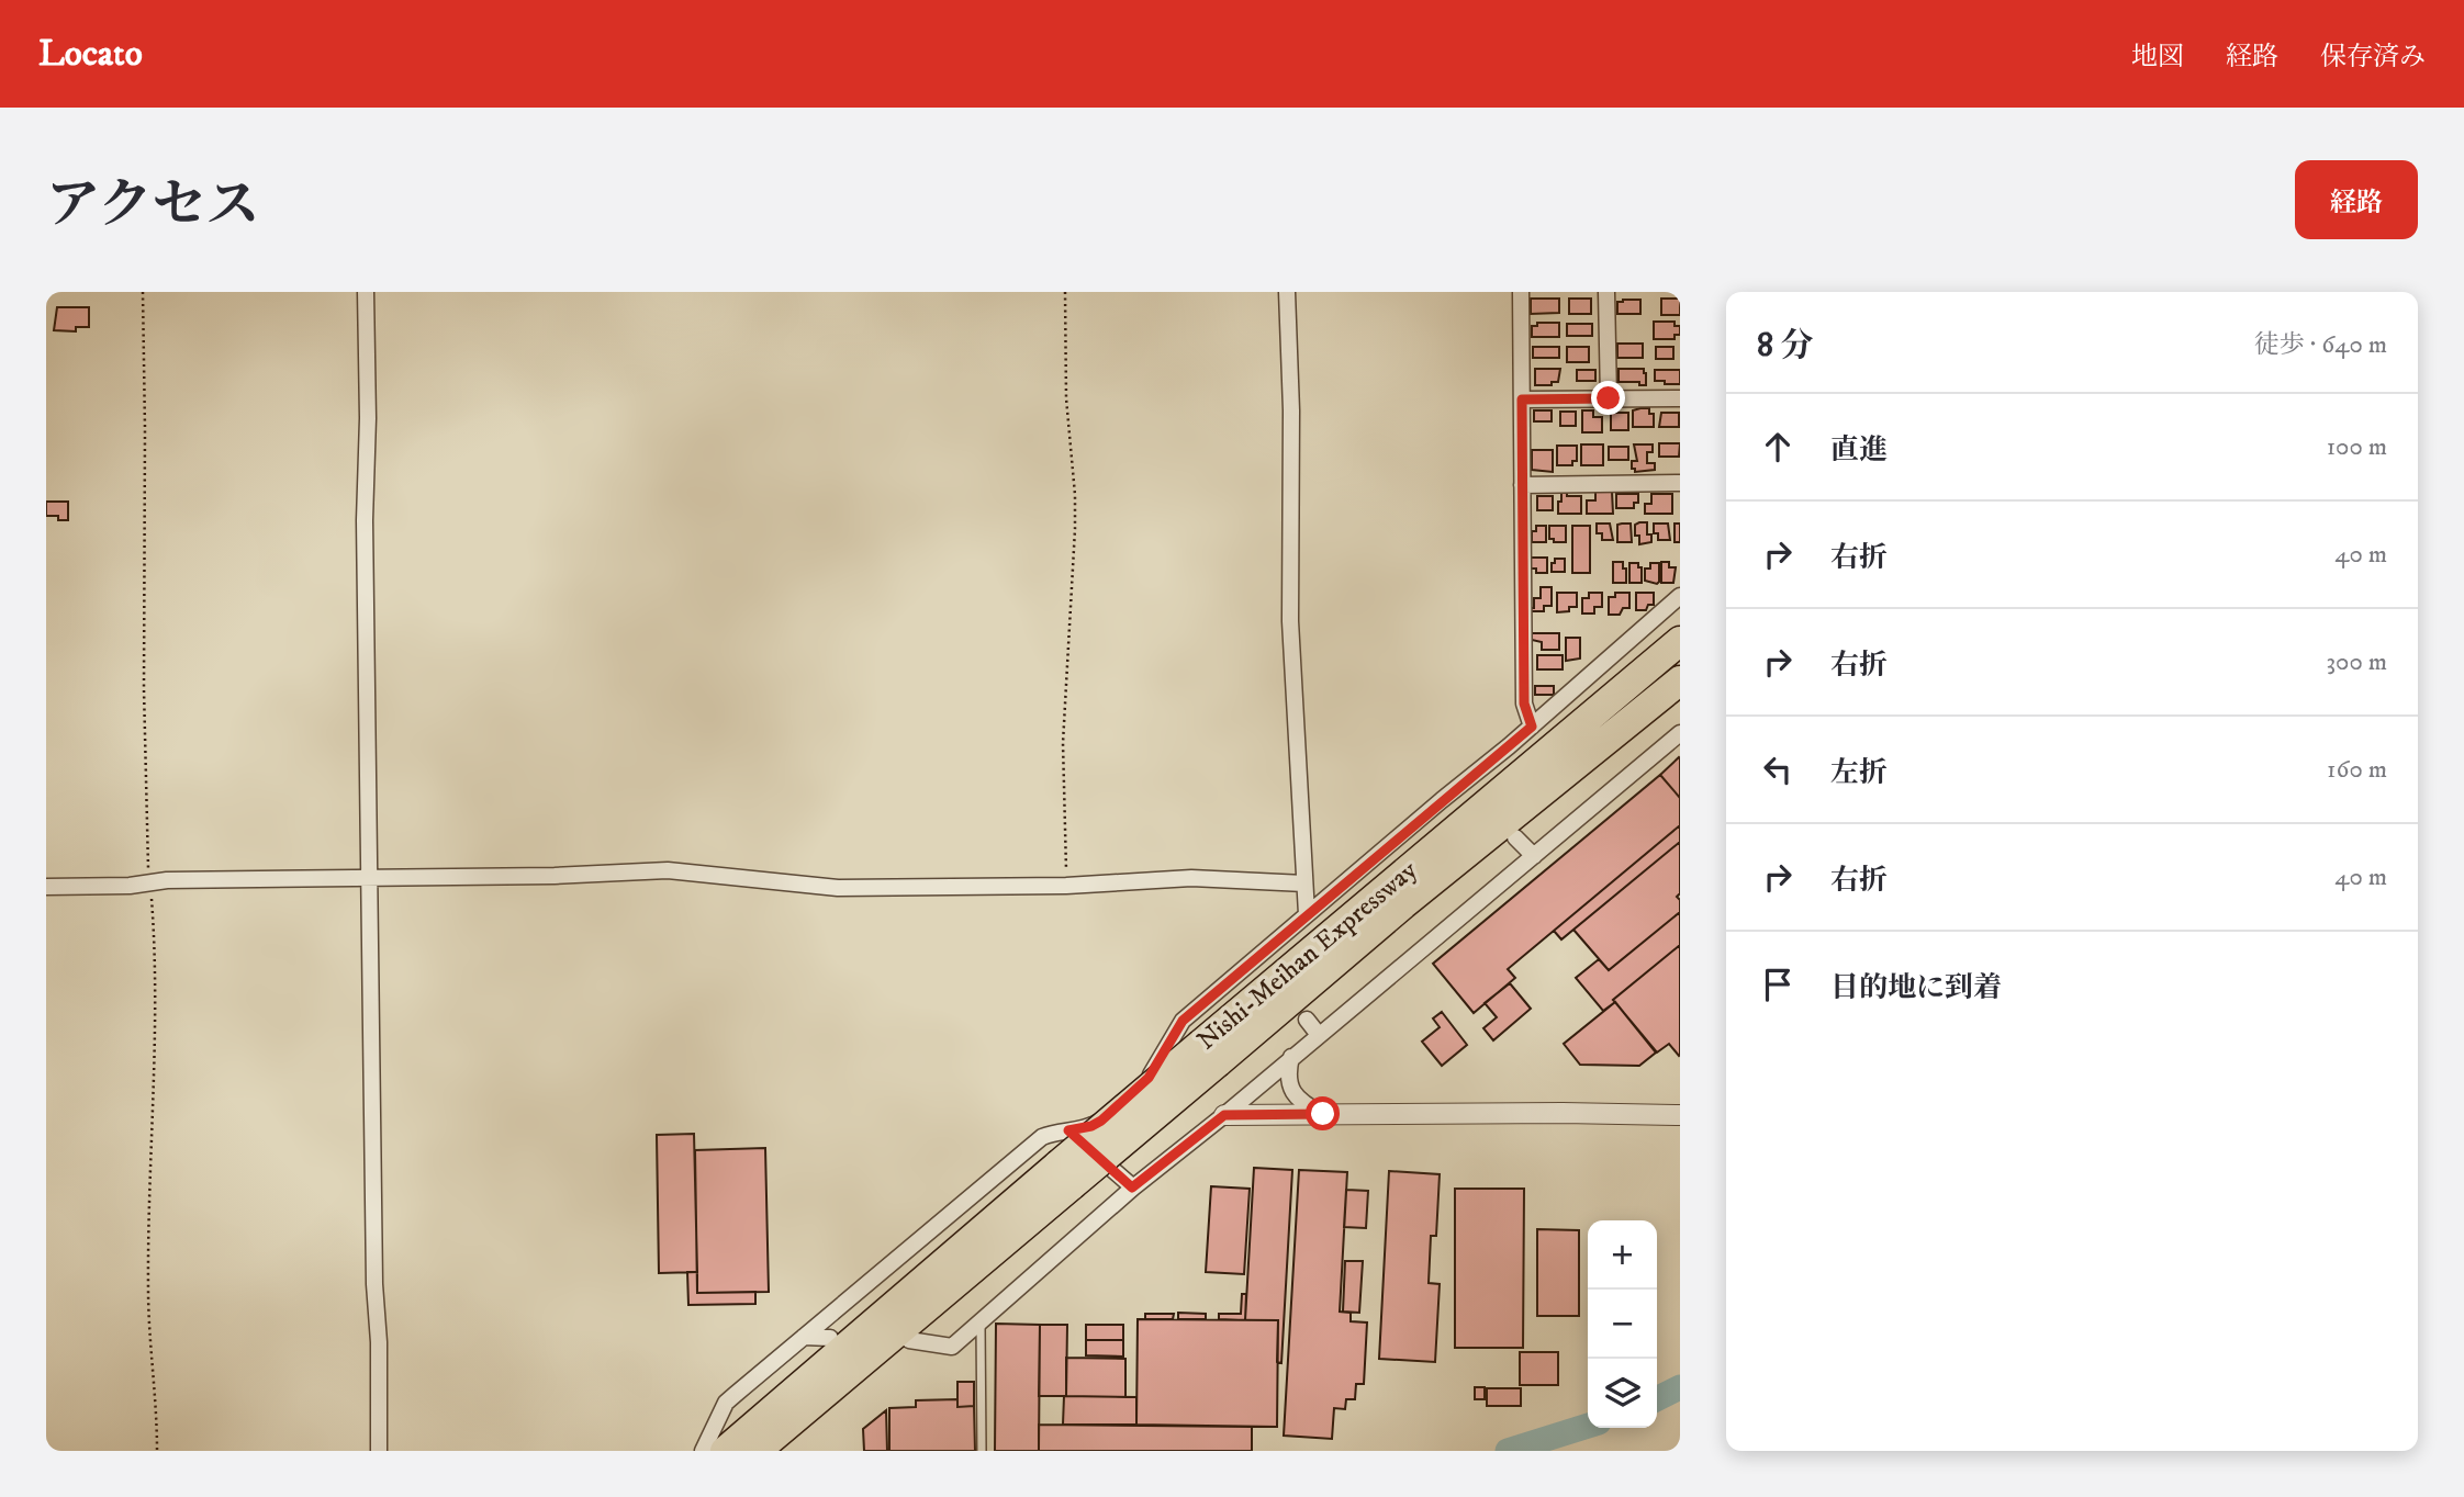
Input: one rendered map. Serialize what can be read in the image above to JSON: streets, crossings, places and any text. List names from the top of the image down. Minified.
{"streets":{"highway":["Nishi-Meihan Expressway"]},"page":{"header":"Locato","nav":["地図","経路","保存済み"],"title":"アクセス","buttons":"経路","heading":["8 分","徒歩 · 640 m"],"list":[["直進","100 m"],["右折","40 m"],["右折","300 m"],["左折","160 m"],["右折","40 m"],"目的地に到着"],"map_buttons":["+","−"]}}
